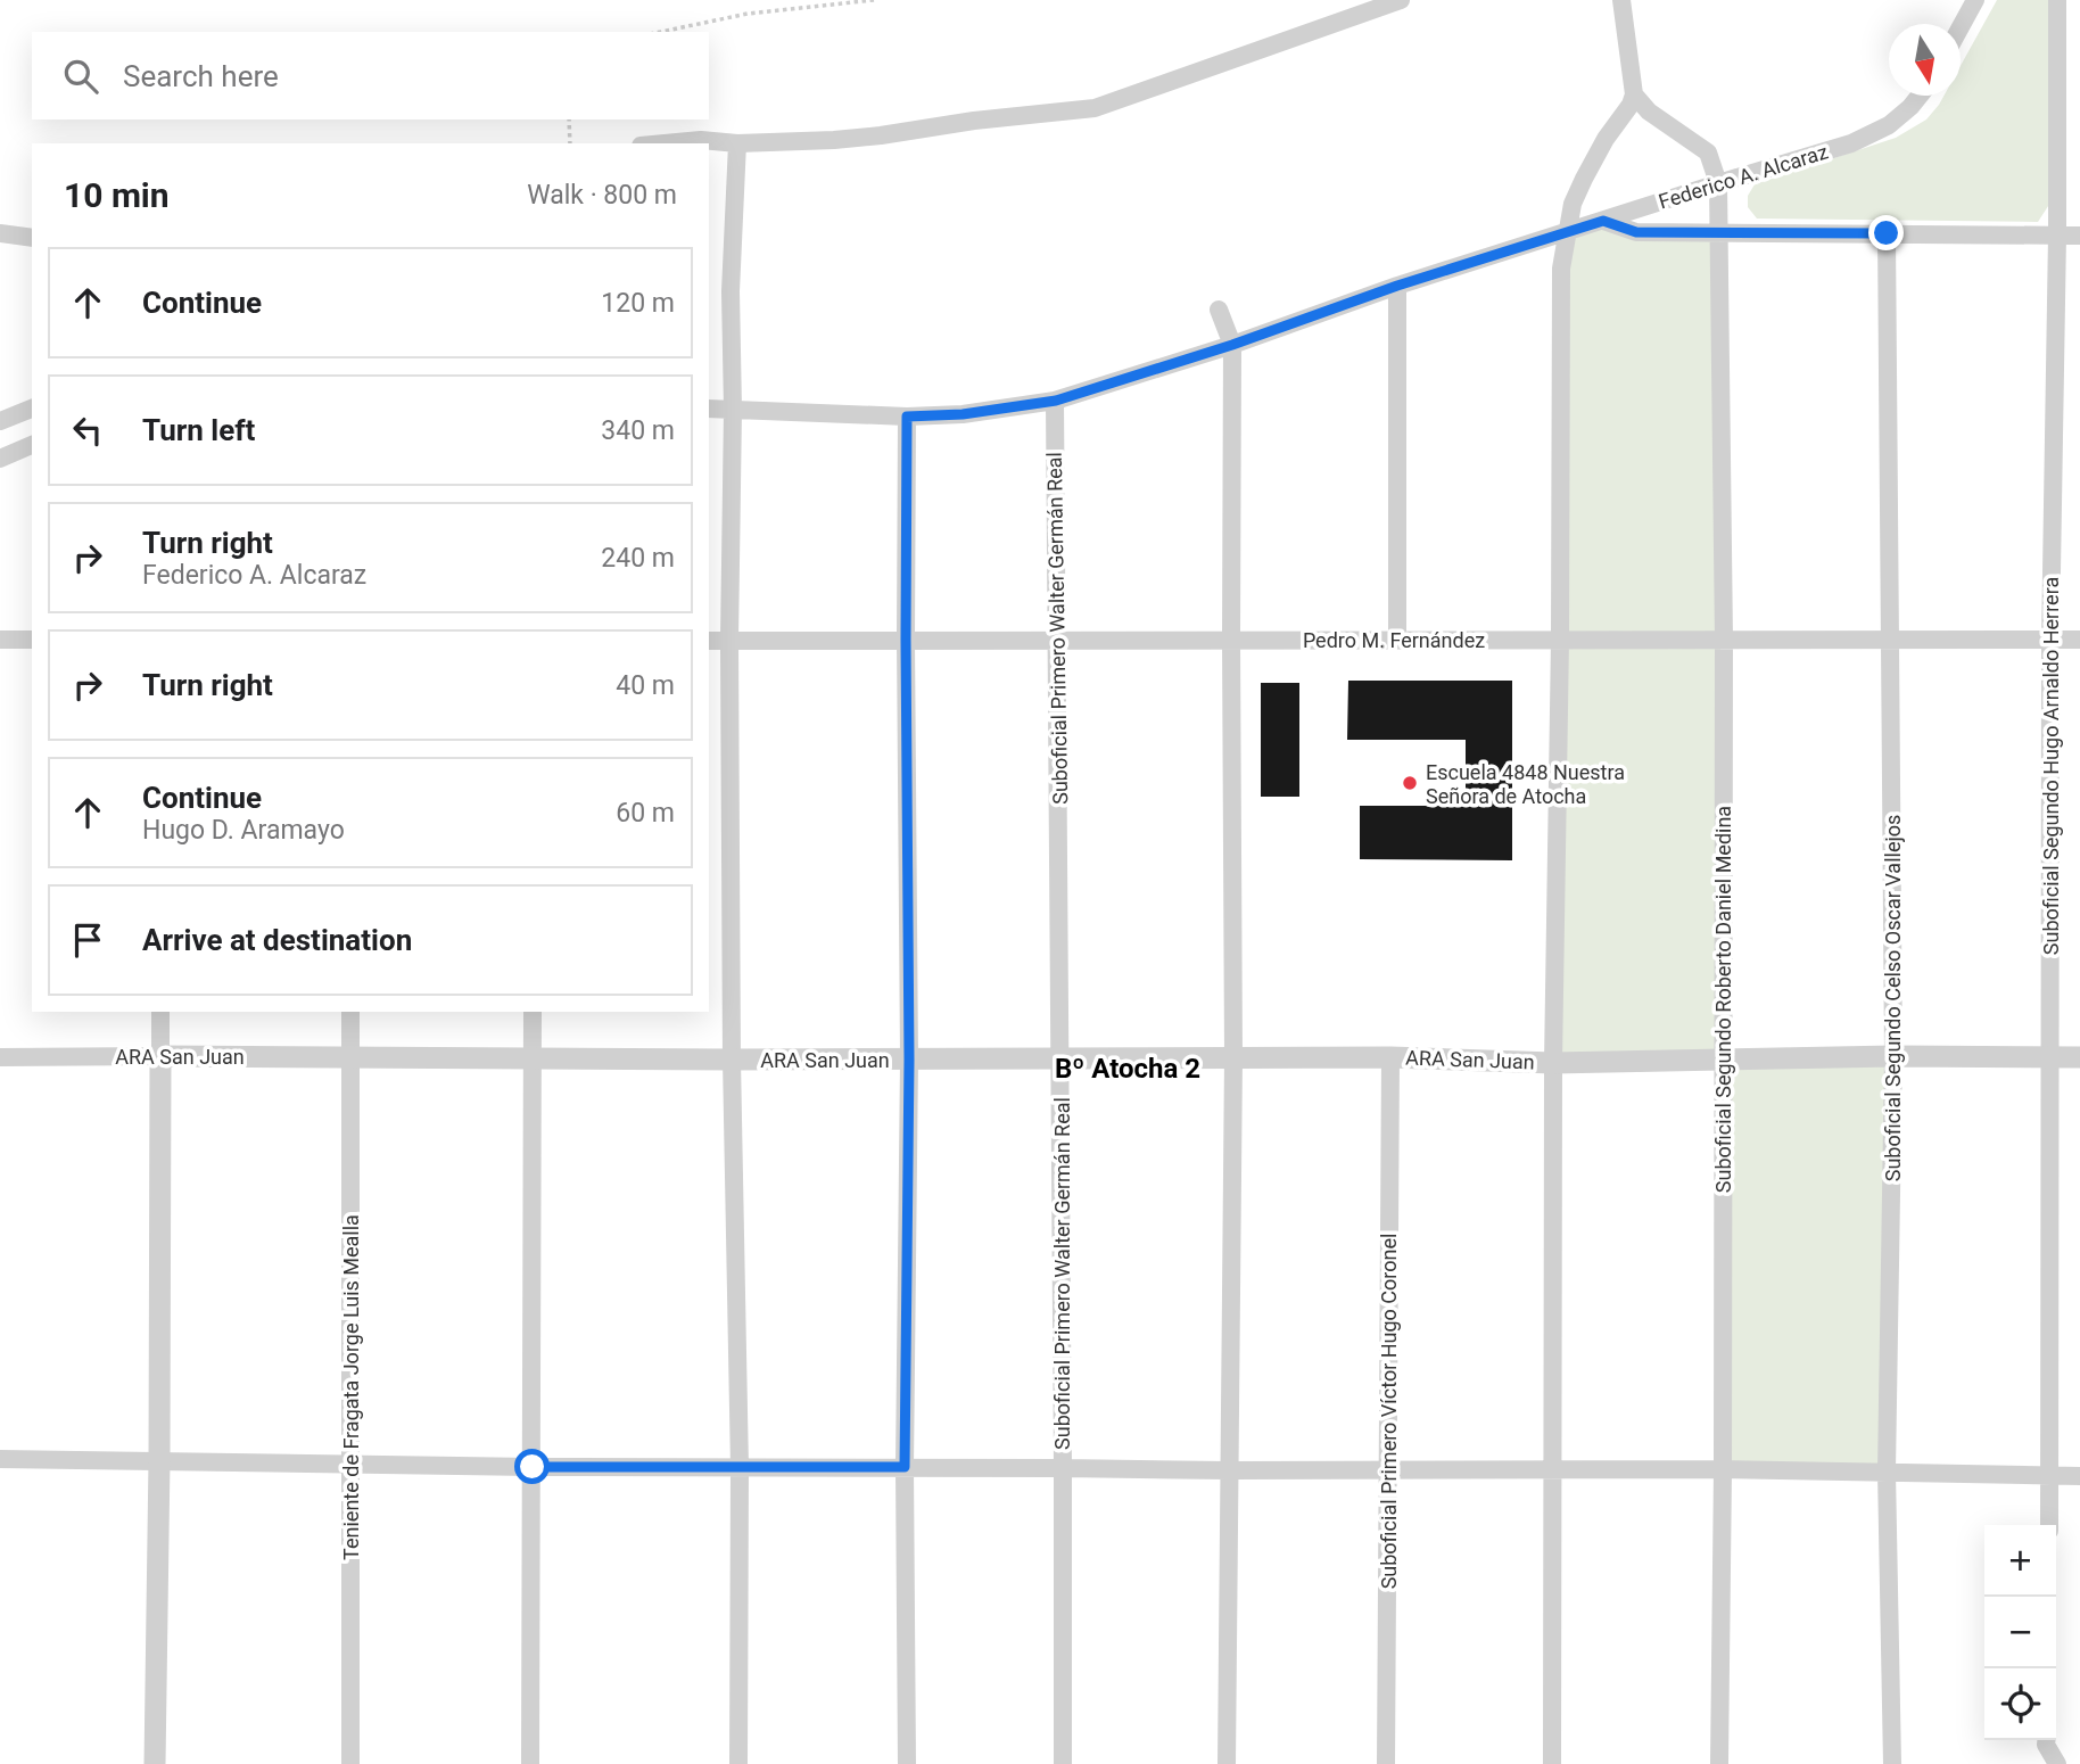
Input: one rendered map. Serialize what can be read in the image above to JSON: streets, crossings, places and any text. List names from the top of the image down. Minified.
{"streets":{"street":["Federico A. Alcaraz","Suboficial Primero Walter Germán Real","Pedro M. Fernández","Suboficial Segundo Hugo Arnaldo Herrera","Suboficial Segundo Celso Oscar Vallejos","Suboficial Segundo Roberto Daniel Medina","ARA San Juan","Teniente de Fragata Jorge Luis Mealla","Suboficial Primero Víctor Hugo Coronel"]},"crossings":[["Federico A. Alcaraz","Suboficial Primero Walter Germán Real"],["Federico A. Alcaraz","Suboficial Segundo Roberto Daniel Medina"],["Suboficial Primero Walter Germán Real","Pedro M. Fernández"],["Suboficial Primero Walter Germán Real","ARA San Juan"],["Pedro M. Fernández","Suboficial Segundo Hugo Arnaldo Herrera"],["Pedro M. Fernández","Suboficial Segundo Celso Oscar Vallejos"],["Pedro M. Fernández","Suboficial Segundo Roberto Daniel Medina"],["Suboficial Segundo Hugo Arnaldo Herrera","ARA San Juan"],["Suboficial Segundo Celso Oscar Vallejos","ARA San Juan"],["Suboficial Segundo Roberto Daniel Medina","ARA San Juan"],["ARA San Juan","Teniente de Fragata Jorge Luis Mealla"],["ARA San Juan","Suboficial Primero Víctor Hugo Coronel"]],"districts":["Bº Atocha 2"],"places":["Escuela 4848 Nuestra Señora de Atocha"],"north":"bottom","page":{"search":"Search here","heading":["10 min","Walk · 800 m"],"list":[["Continue","120 m"],["Turn left","340 m"],["Turn right","Federico A. Alcaraz","240 m"],["Turn right","40 m"],["Continue","Hugo D. Aramayo","60 m"],"Arrive at destination"],"map_buttons":["+","−"]}}
